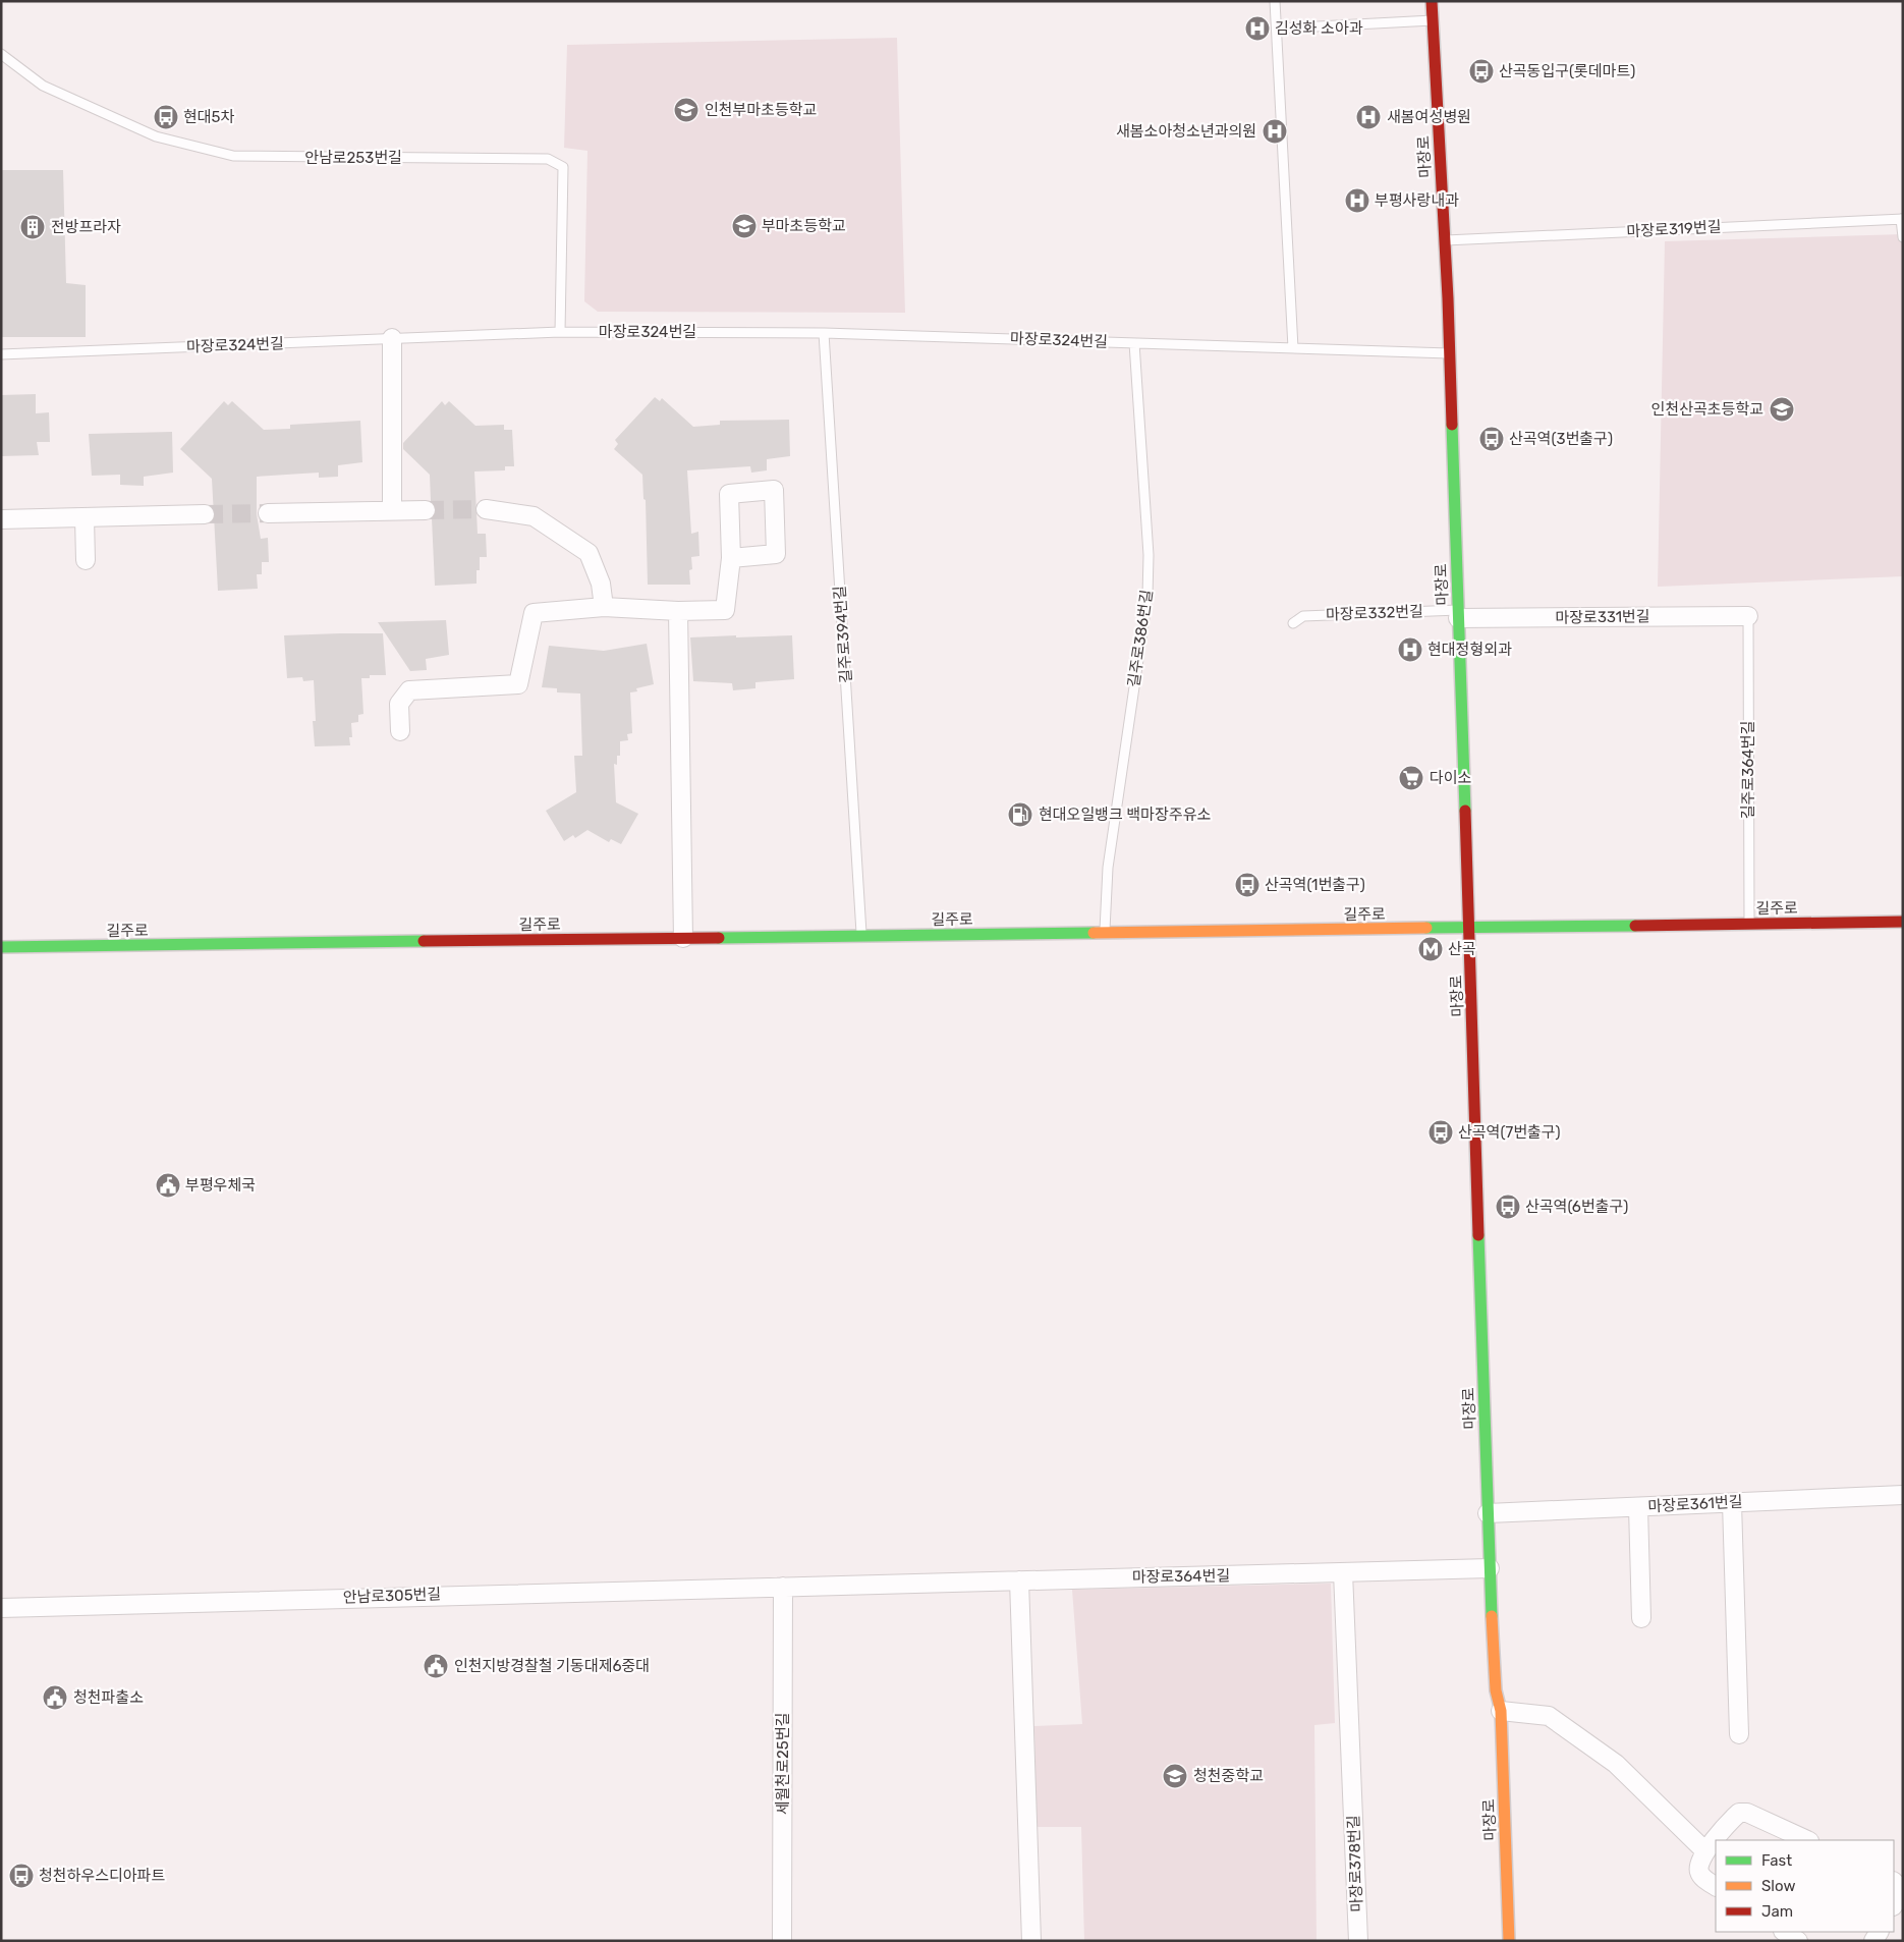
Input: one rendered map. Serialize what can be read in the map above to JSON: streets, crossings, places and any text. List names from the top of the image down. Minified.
{"streets":{"main road":["마장로","길주로"],"street":["마장로331번길","마장로361번길","마장로364번길","안남로305번길","세월천로25번길","마장로378번길"],"lane":["안남로253번길","마장로319번길","마장로324번길","마장로332번길","길주로394번길","길주로386번길","길주로364번길"]},"crossings":[["마장로","마장로319번길"],["마장로","마장로324번길"],["마장로","마장로332번길"],["마장로","마장로331번길"],["마장로","길주로"],["마장로","마장로361번길"],["마장로","마장로364번길"],["안남로253번길","마장로324번길"],["마장로324번길","길주로394번길"],["마장로324번길","길주로386번길"],["마장로332번길","마장로331번길"],["마장로331번길","길주로364번길"],["길주로394번길","길주로"],["길주로386번길","길주로"],["길주로364번길","길주로"],["마장로364번길","안남로305번길"],["마장로364번길","세월천로25번길"],["마장로364번길","마장로378번길"],["안남로305번길","세월천로25번길"]],"places":{"hospital":["김성화 소아과","새봄여성병원","새봄소아청소년과의원","부평사랑내과","현대정형외과"],"bus stop":["산곡동입구(롯데마트)","현대5차","산곡역(3번출구)","산곡역(1번출구)","산곡역(7번출구)","산곡역(6번출구)","청천하우스디아파트"],"school or university":["인천부마초등학교","부마초등학교","인천산곡초등학교","청천중학교"],"building":["전방프라자"],"supermarket":["다이소"],"fuel station":["현대오일뱅크 백마장주유소"],"metro station":["산곡"],"public building":["부평우체국","인천지방경찰철 기동대제6중대","청천파출소"]},"legend":["Fast","Slow","Jam"]}
